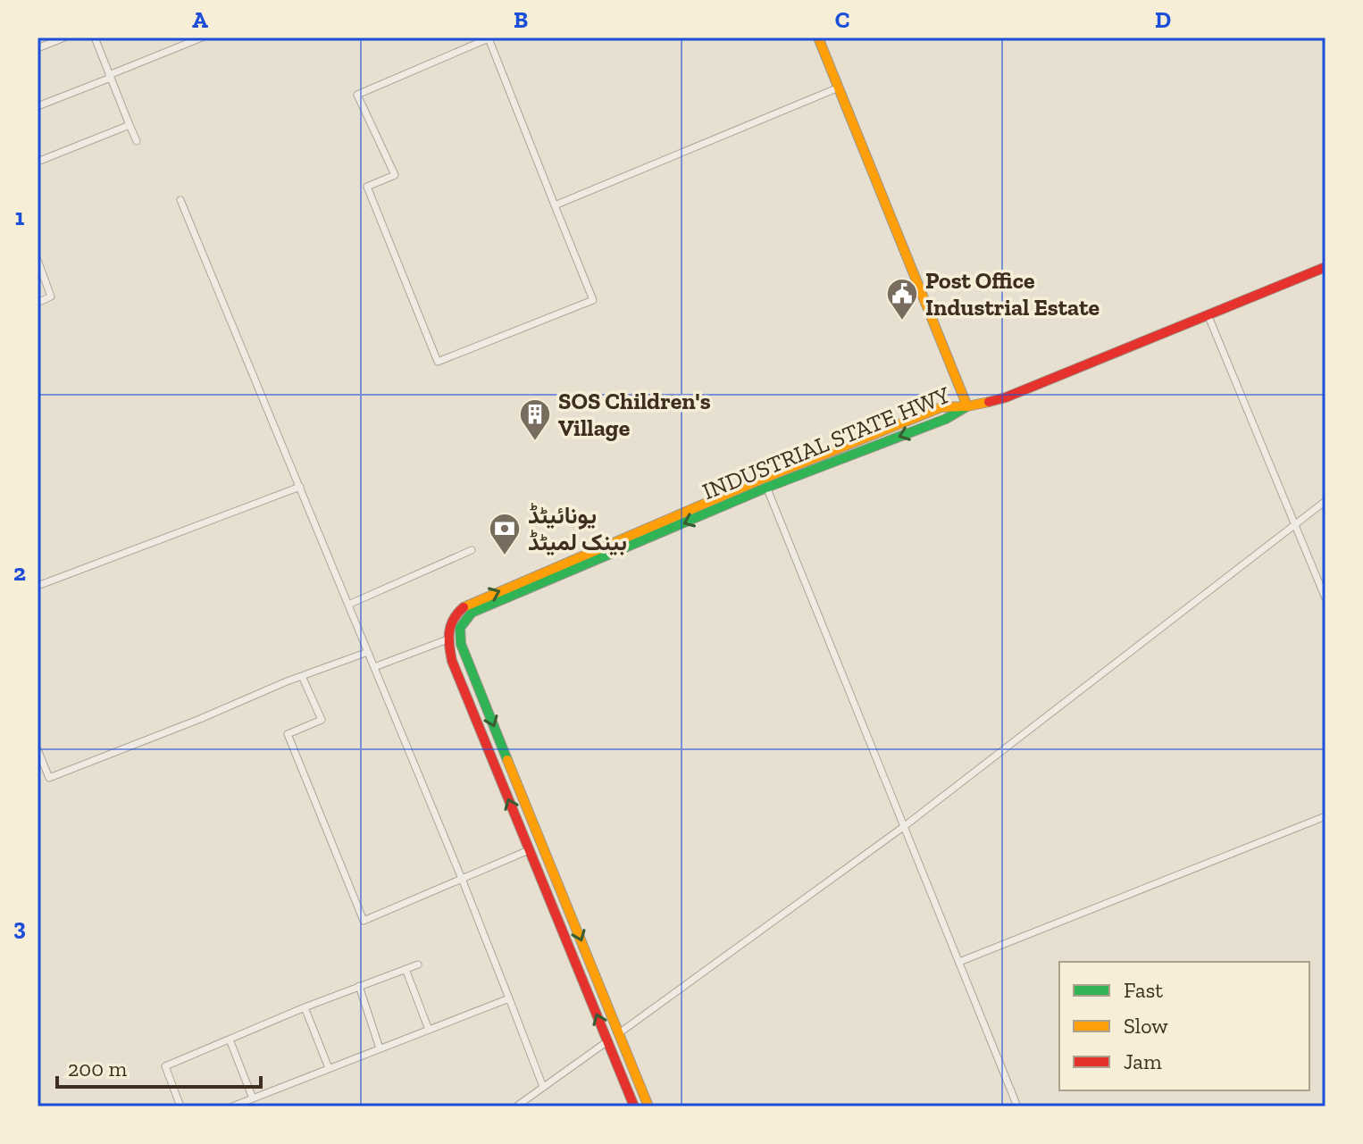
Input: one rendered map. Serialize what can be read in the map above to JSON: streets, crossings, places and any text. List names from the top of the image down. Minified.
{"streets":{"main road":["INDUSTRIAL STATE HWY"]},"places":{"public building":["Post Office Industrial Estate"],"building":["SOS Children's Village"],"bank":["یونائیٹڈ بینک لمیٹڈ"]},"legend":["Fast","Slow","Jam"],"scale_bar":"200 m","grid":{"columns":["A","B","C","D"],"rows":["1","2","3"]}}
